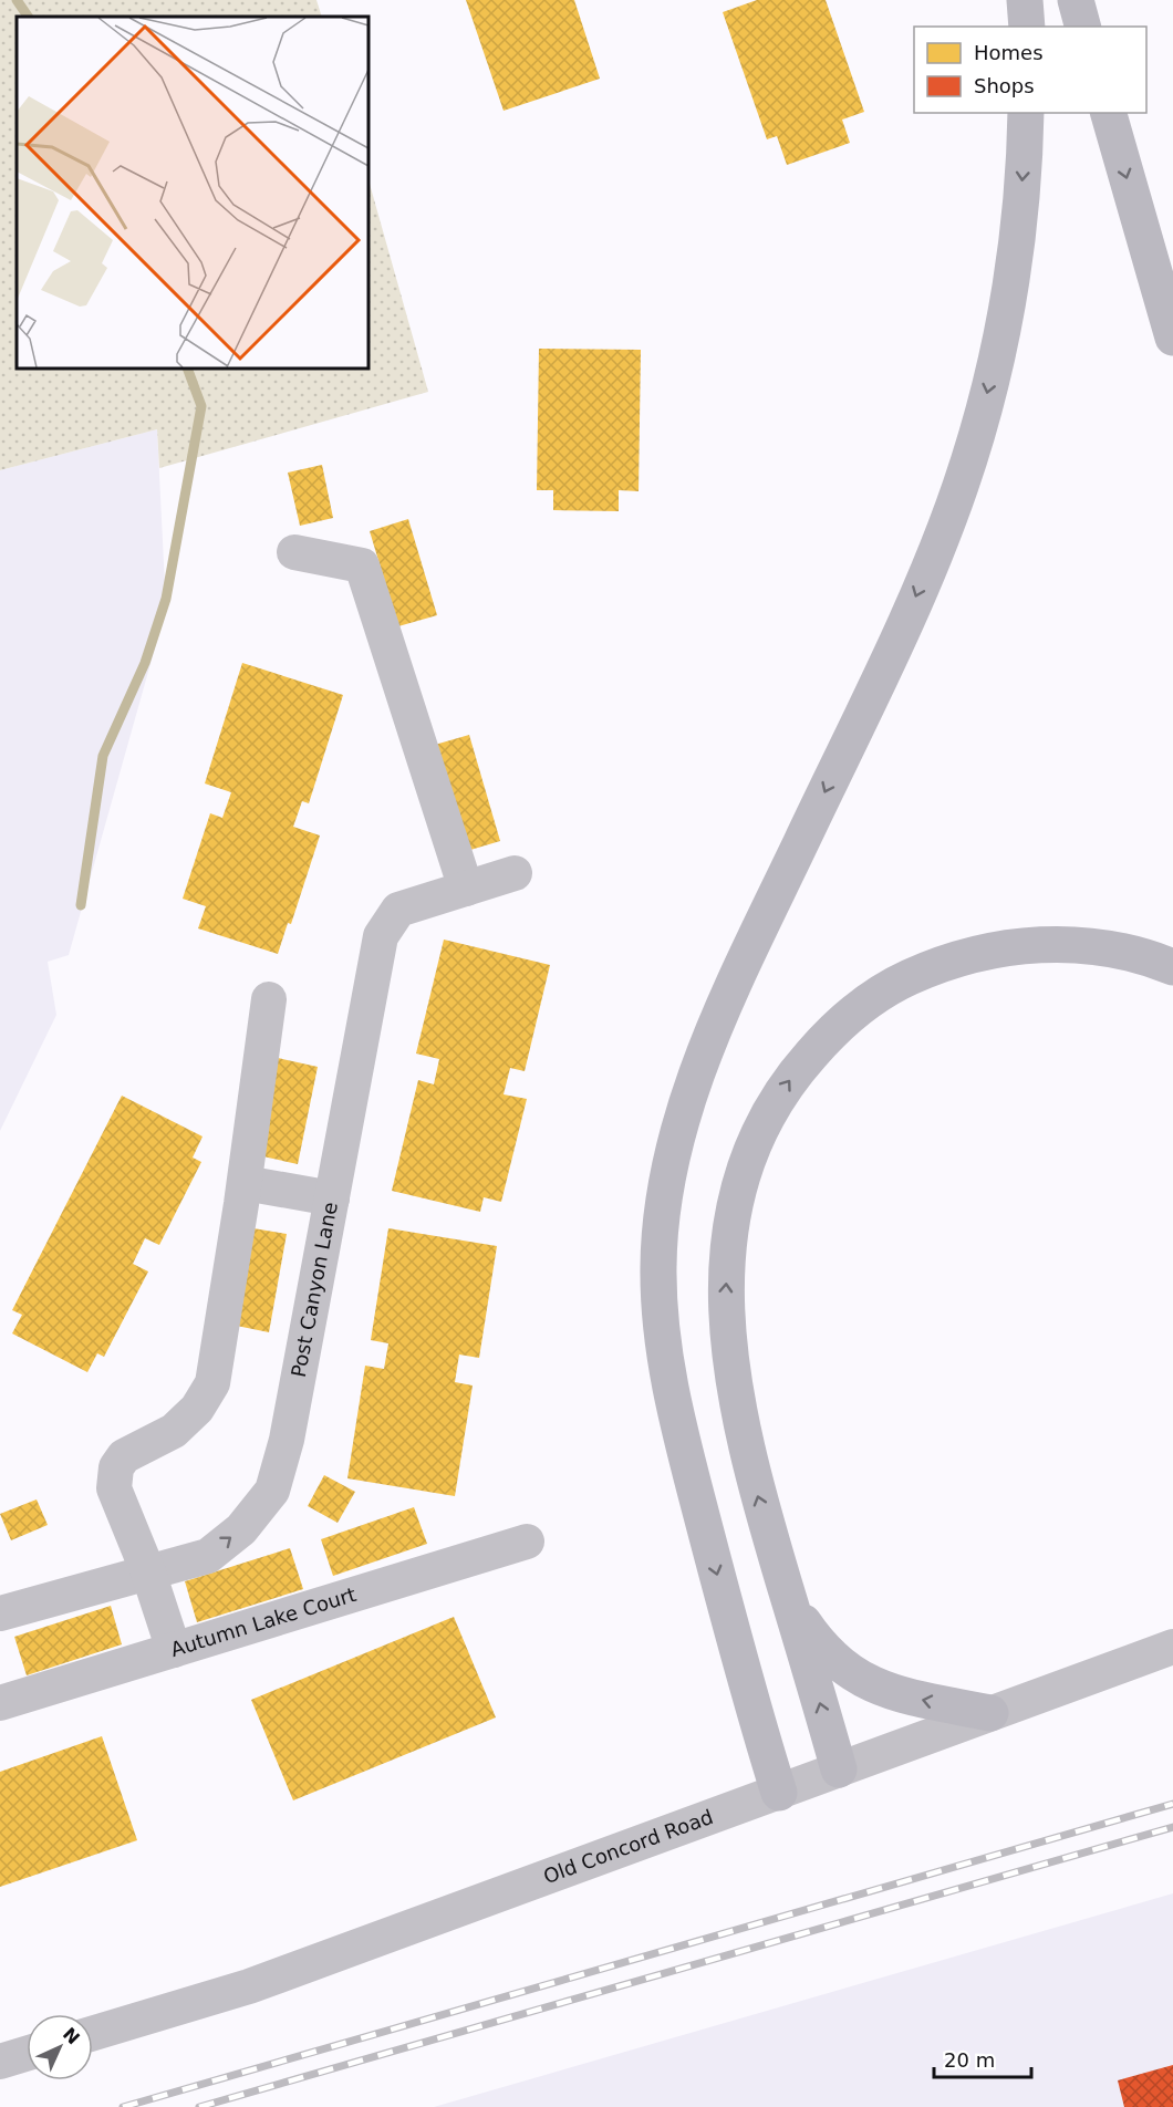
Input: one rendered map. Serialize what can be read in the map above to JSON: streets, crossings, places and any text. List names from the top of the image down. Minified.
{"streets":{"street":["Post Canyon Lane","Autumn Lake Court","Old Concord Road"]},"one_way":["Post Canyon Lane"],"legend":["Homes","Shops"],"scale_bar":"20 m","north":"top right"}
